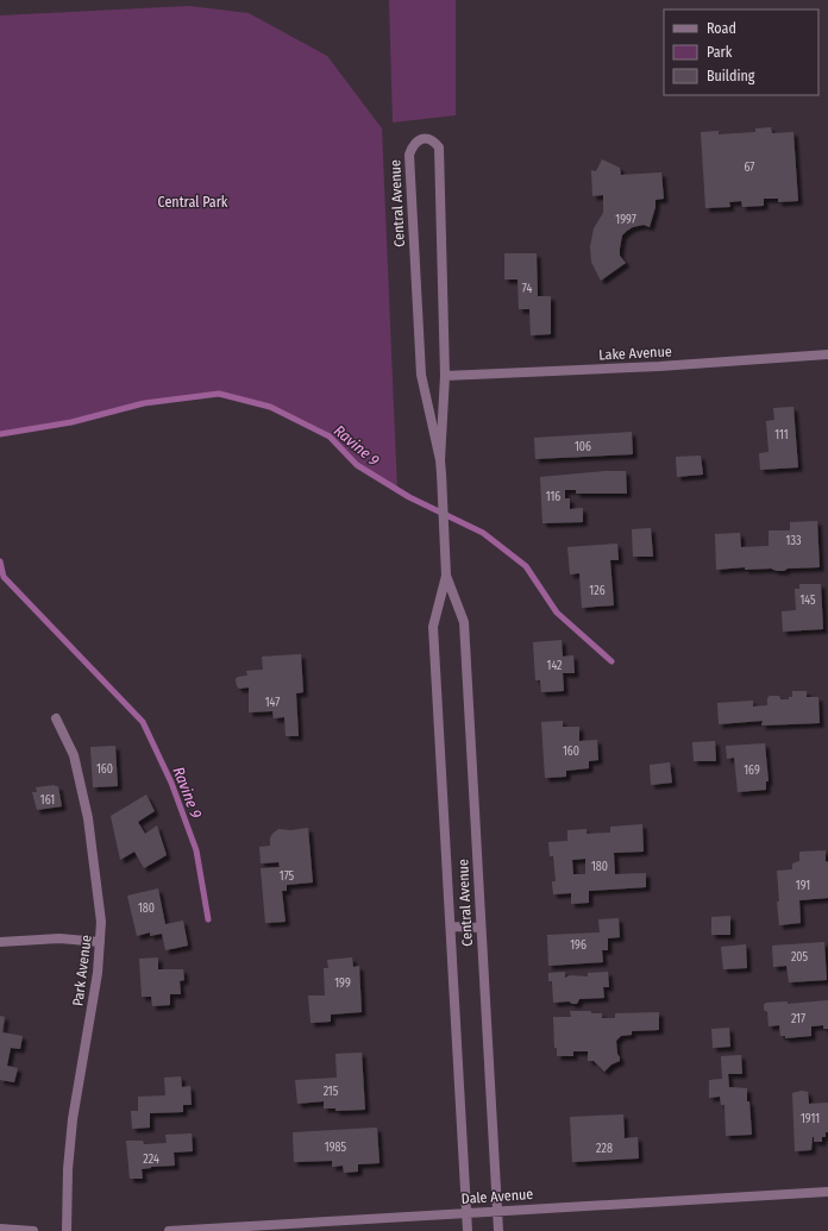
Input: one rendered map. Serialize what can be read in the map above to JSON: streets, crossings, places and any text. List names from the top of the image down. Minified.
{"streets":{"street":["Central Avenue","Lake Avenue","Park Avenue","Dale Avenue"]},"crossings":[["Central Avenue","Lake Avenue"],["Central Avenue","Dale Avenue"]],"water":["Ravine 9"],"parks":["Central Park"],"house_numbers":["67","1997","74","111","106","116","133","126","145","142","147","160","160","169","161","180","175","191","180","196","205","199","217","215","1911","1985","228","224"],"legend":["Road","Park","Building"]}
